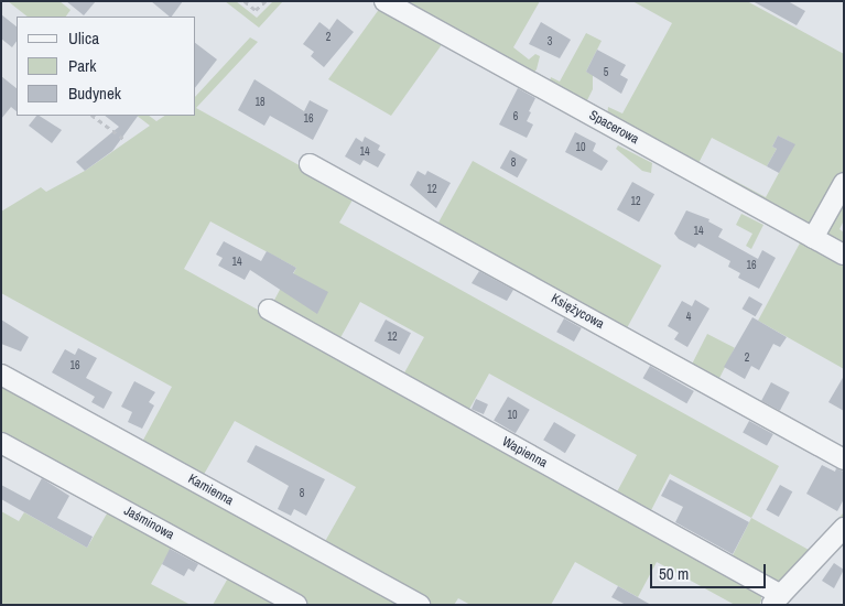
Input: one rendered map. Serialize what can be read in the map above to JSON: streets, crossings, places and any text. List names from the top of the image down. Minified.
{"streets":{"street":["Spacerowa","Księżycowa","Wapienna","Kamienna","Jaśminowa"]},"house_numbers":["2","3","5","18","6","16","10","14","8","12","12","14","14","16","4","12","2","16","10","8"],"legend":["Ulica","Park","Budynek"],"scale_bar":"50 m"}
